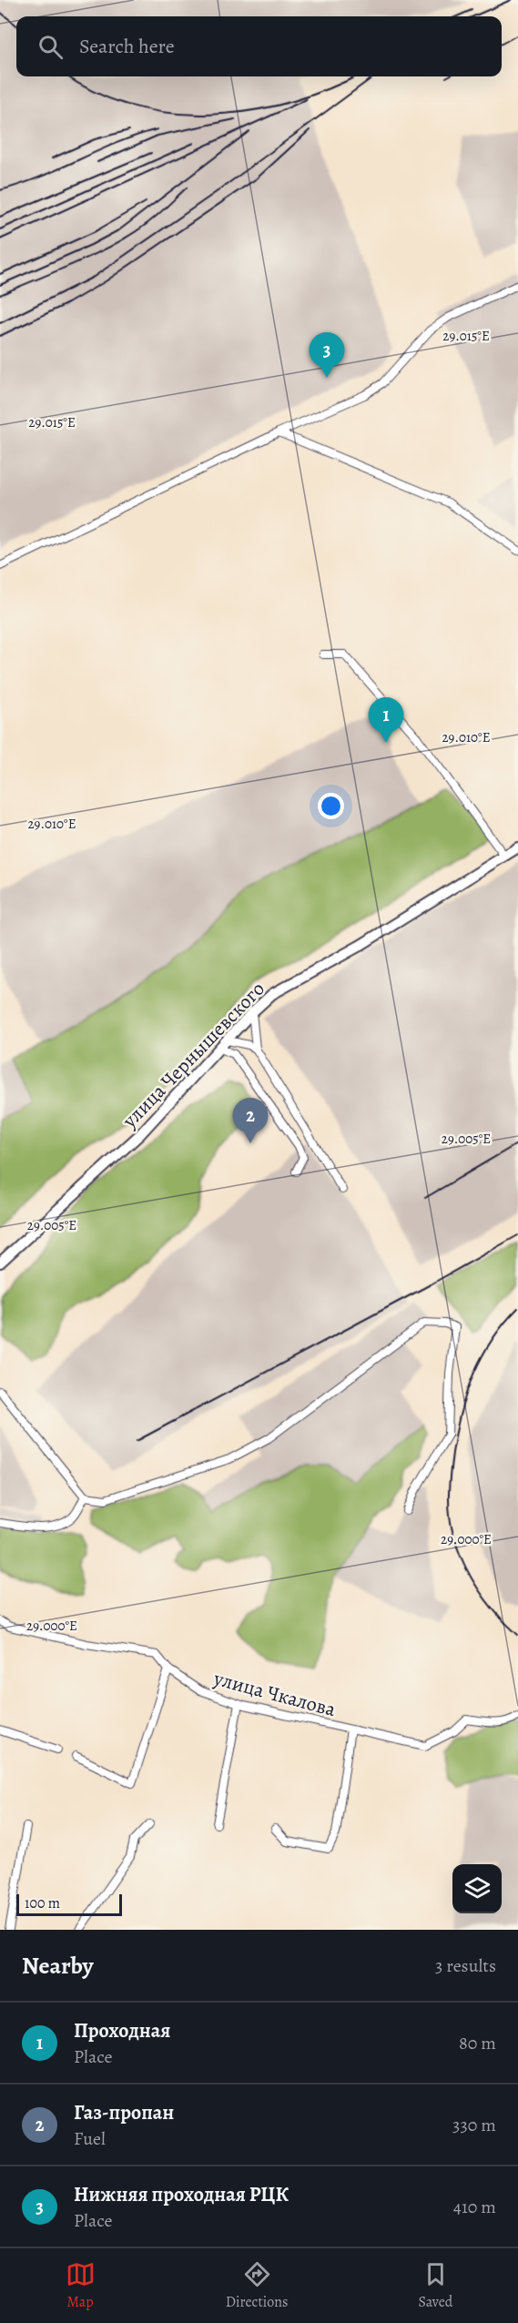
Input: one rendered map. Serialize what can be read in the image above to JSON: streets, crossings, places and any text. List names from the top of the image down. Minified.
{"streets":{"main road":["улица Чернышевского"],"street":["улица Чкалова"]},"scale_bar":"100 m","page":{"search":"Search here","pins":["3","1","2"],"scale":"100 m","heading":["Nearby","3 results"],"list":[{"mark":"1","name":"Проходная","note":"Place","value":"80 m"},{"mark":"2","name":"Газ-пропан","note":"Fuel","value":"330 m"},{"mark":"3","name":"Нижняя проходная РЦК","note":"Place","value":"410 m"}],"nav":["Map","Directions","Saved"]},"coordinates":["29.015°E","29.010°E","29.005°E","29.000°E"]}
